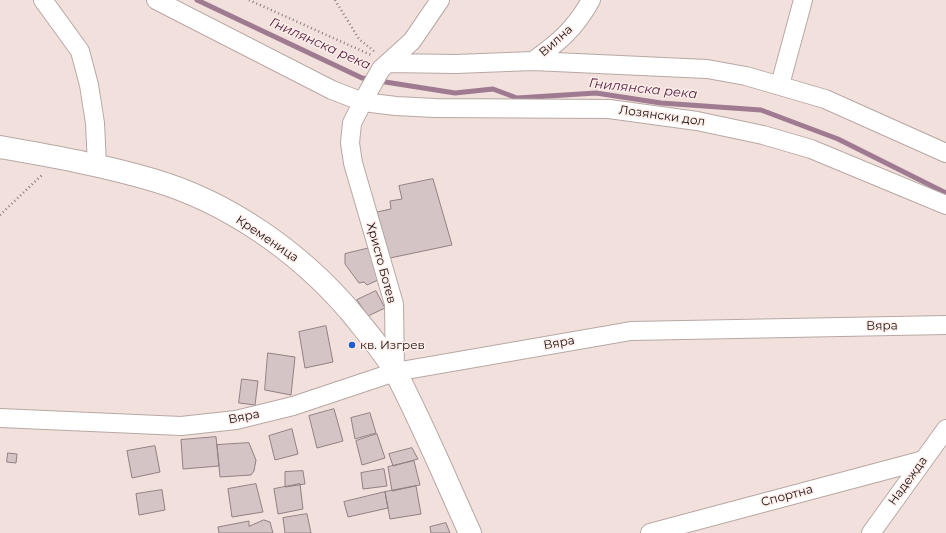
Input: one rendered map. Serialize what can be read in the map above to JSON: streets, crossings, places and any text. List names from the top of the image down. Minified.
{"streets":{"street":["Вилна","Лозянски дол","Кременица","Христо Ботев","Вяра","Надежда","Спортна"]},"crossings":[["Лозянски дол","Христо Ботев"],["Кременица","Христо Ботев"],["Кременица","Вяра"],["Христо Ботев","Вяра"],["Надежда","Спортна"]],"water":["Гнилянска река"],"places":["кв. Изгрев"]}
